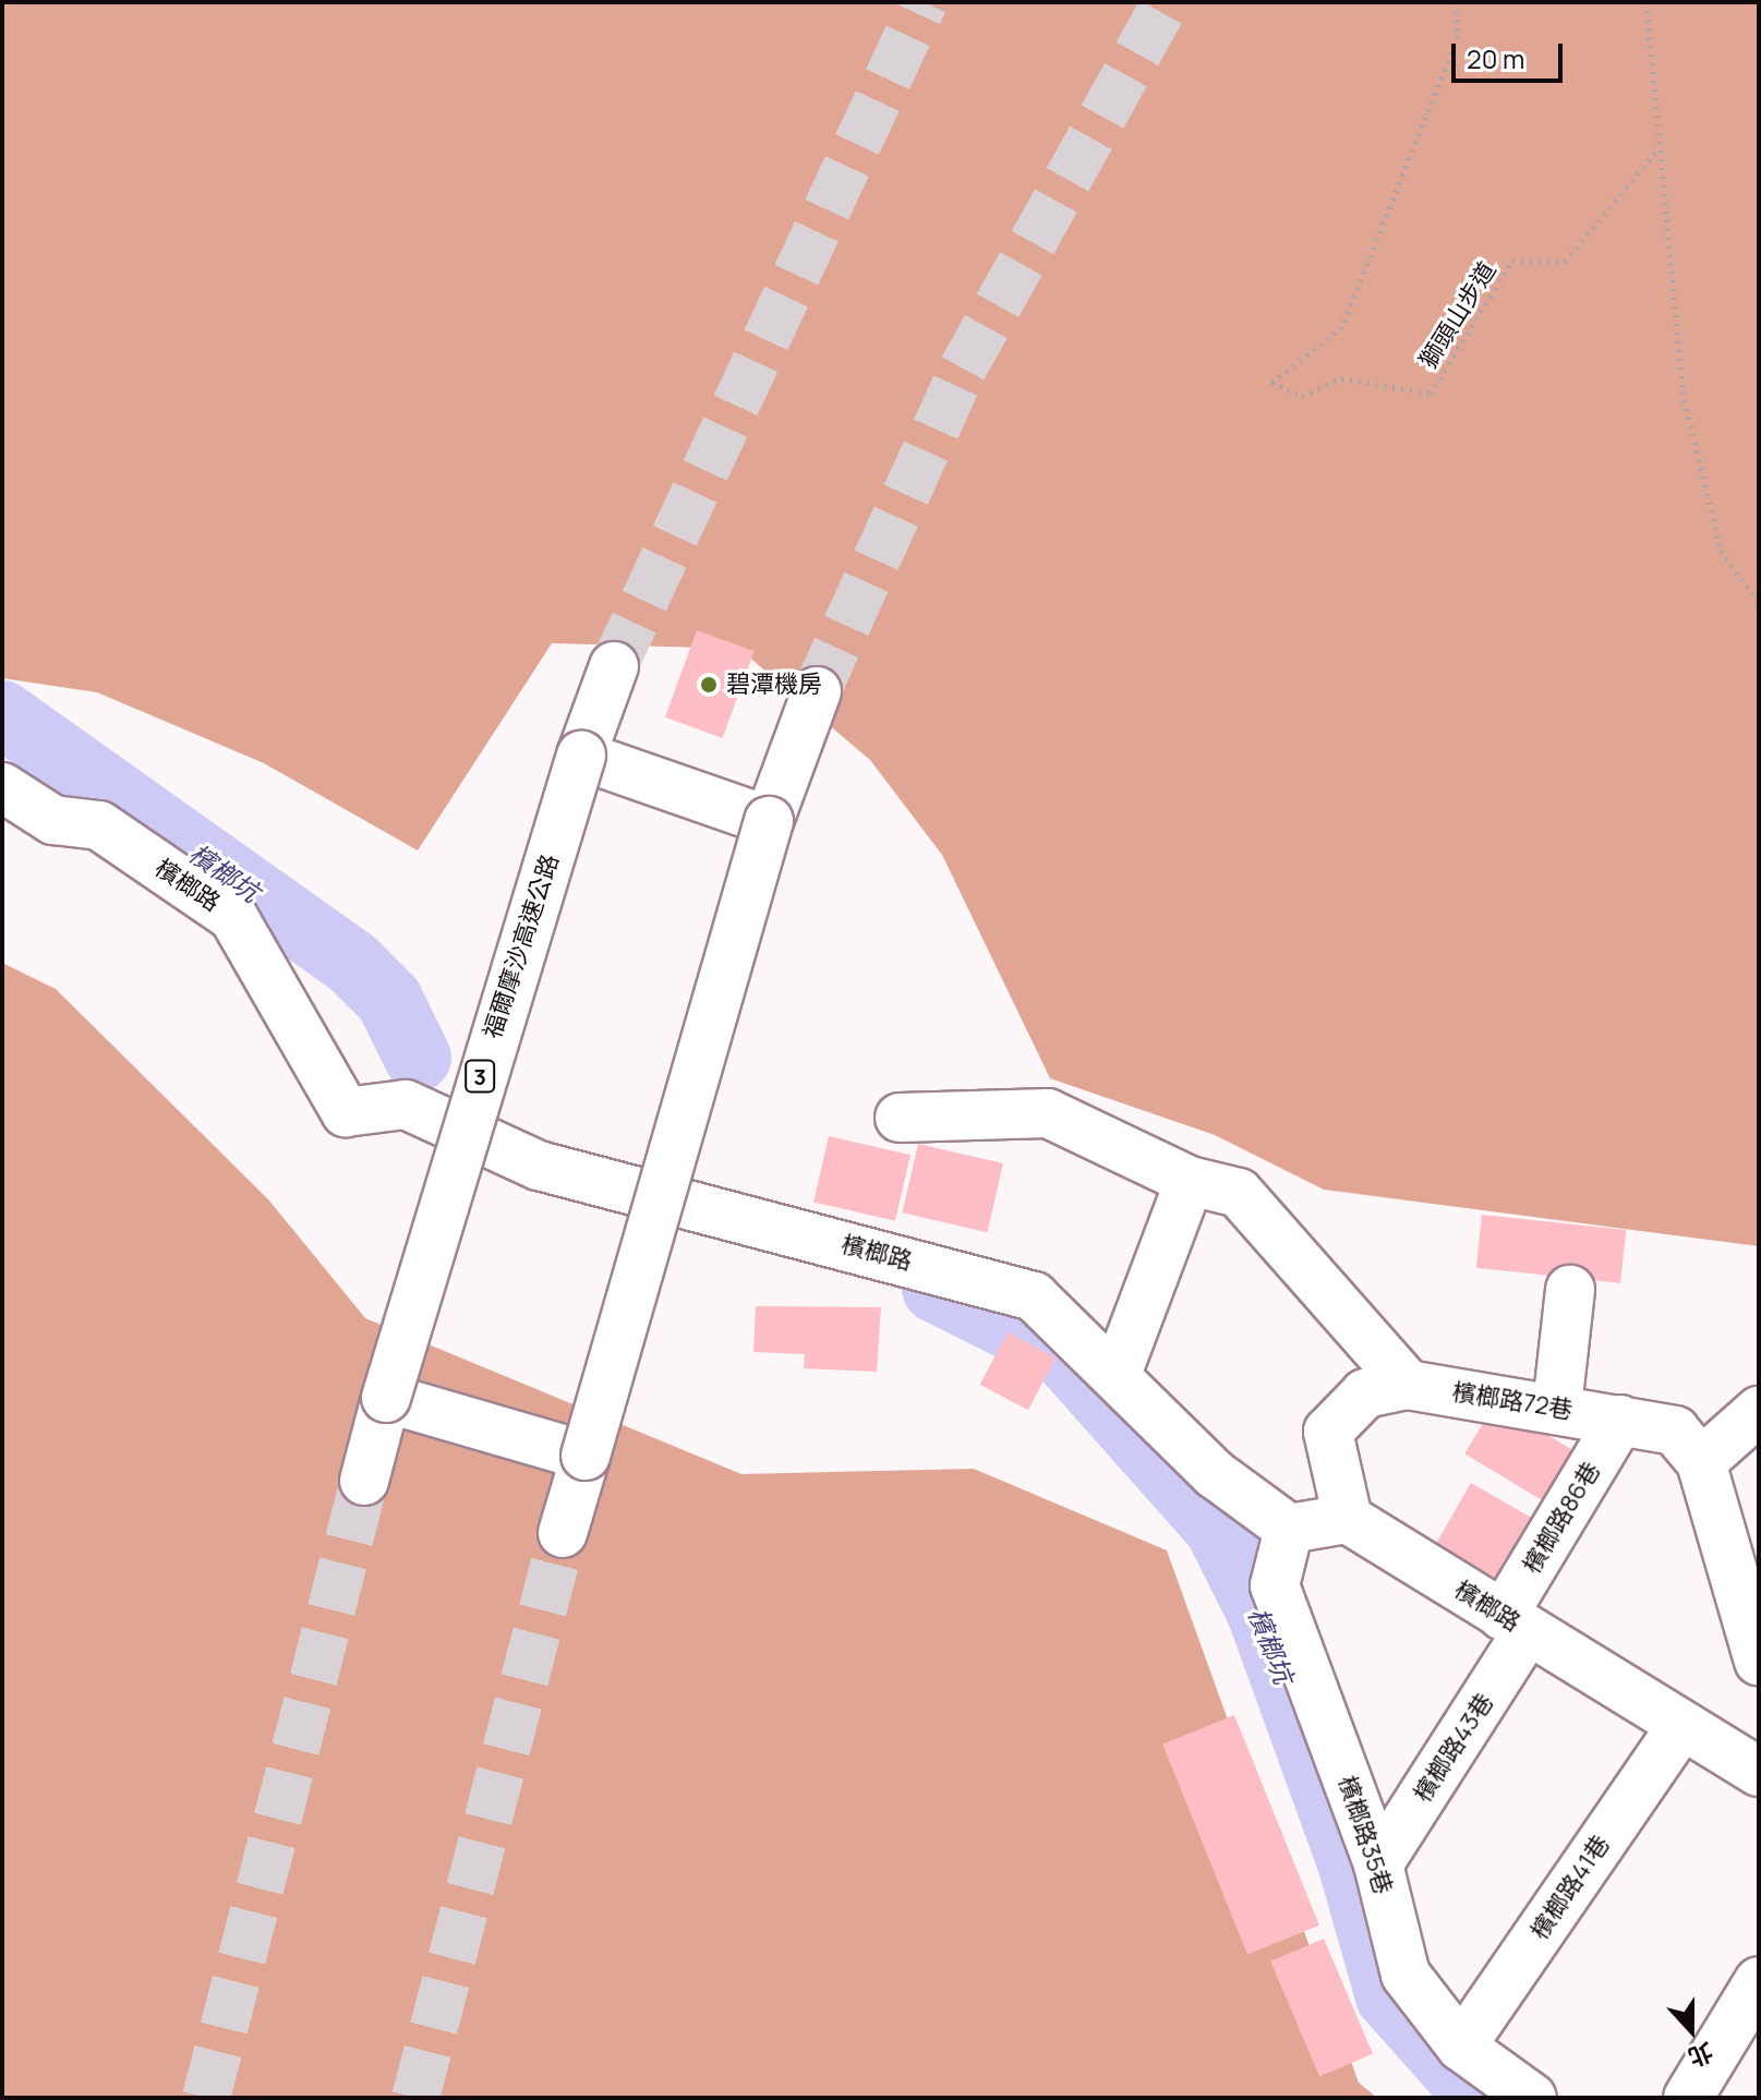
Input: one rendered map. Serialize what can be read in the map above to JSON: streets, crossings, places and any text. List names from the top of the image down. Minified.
{"streets":{"main road":["檳榔路","福爾摩沙高速公路","3","檳榔路72巷","檳榔路86巷","檳榔路43巷","檳榔路35巷","檳榔路41巷"],"path":["獅頭山步道"]},"crossings":[["檳榔路","檳榔路86巷"],["檳榔路","檳榔路43巷"],["檳榔路","檳榔路35巷"],["檳榔路","檳榔路41巷"],["檳榔路72巷","檳榔路86巷"],["檳榔路86巷","檳榔路43巷"],["檳榔路43巷","檳榔路35巷"],["檳榔路35巷","檳榔路41巷"]],"water":["檳榔坑"],"places":["碧潭機房"],"scale_bar":"20 m","north":"bottom"}
